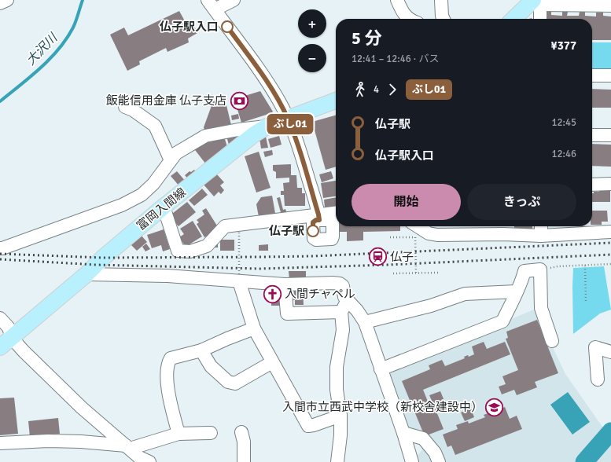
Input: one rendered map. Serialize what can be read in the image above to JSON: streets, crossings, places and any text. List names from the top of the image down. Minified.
{"streets":{"main road":["富岡入間線"]},"water":["大沢川"],"places":{"other":["仏子駅入口","仏子駅"],"bank":["飯能信用金庫 仏子支店"],"station":["仏子"],"church":["入間チャペル"],"school or university":["入間市立西武中学校（新校舎建設中）"]},"lines":["bus line ぶし01"],"page":{"on_map":"ぶし01","map_buttons":["+","−"],"heading":["5 分","12:41 – 12:46 · バス","¥377"],"legs":["4","ぶし01"],"list":[{"name":"仏子駅","value":"12:45"},{"name":"仏子駅入口","value":"12:46"}],"buttons":["開始","きっぷ"]}}
